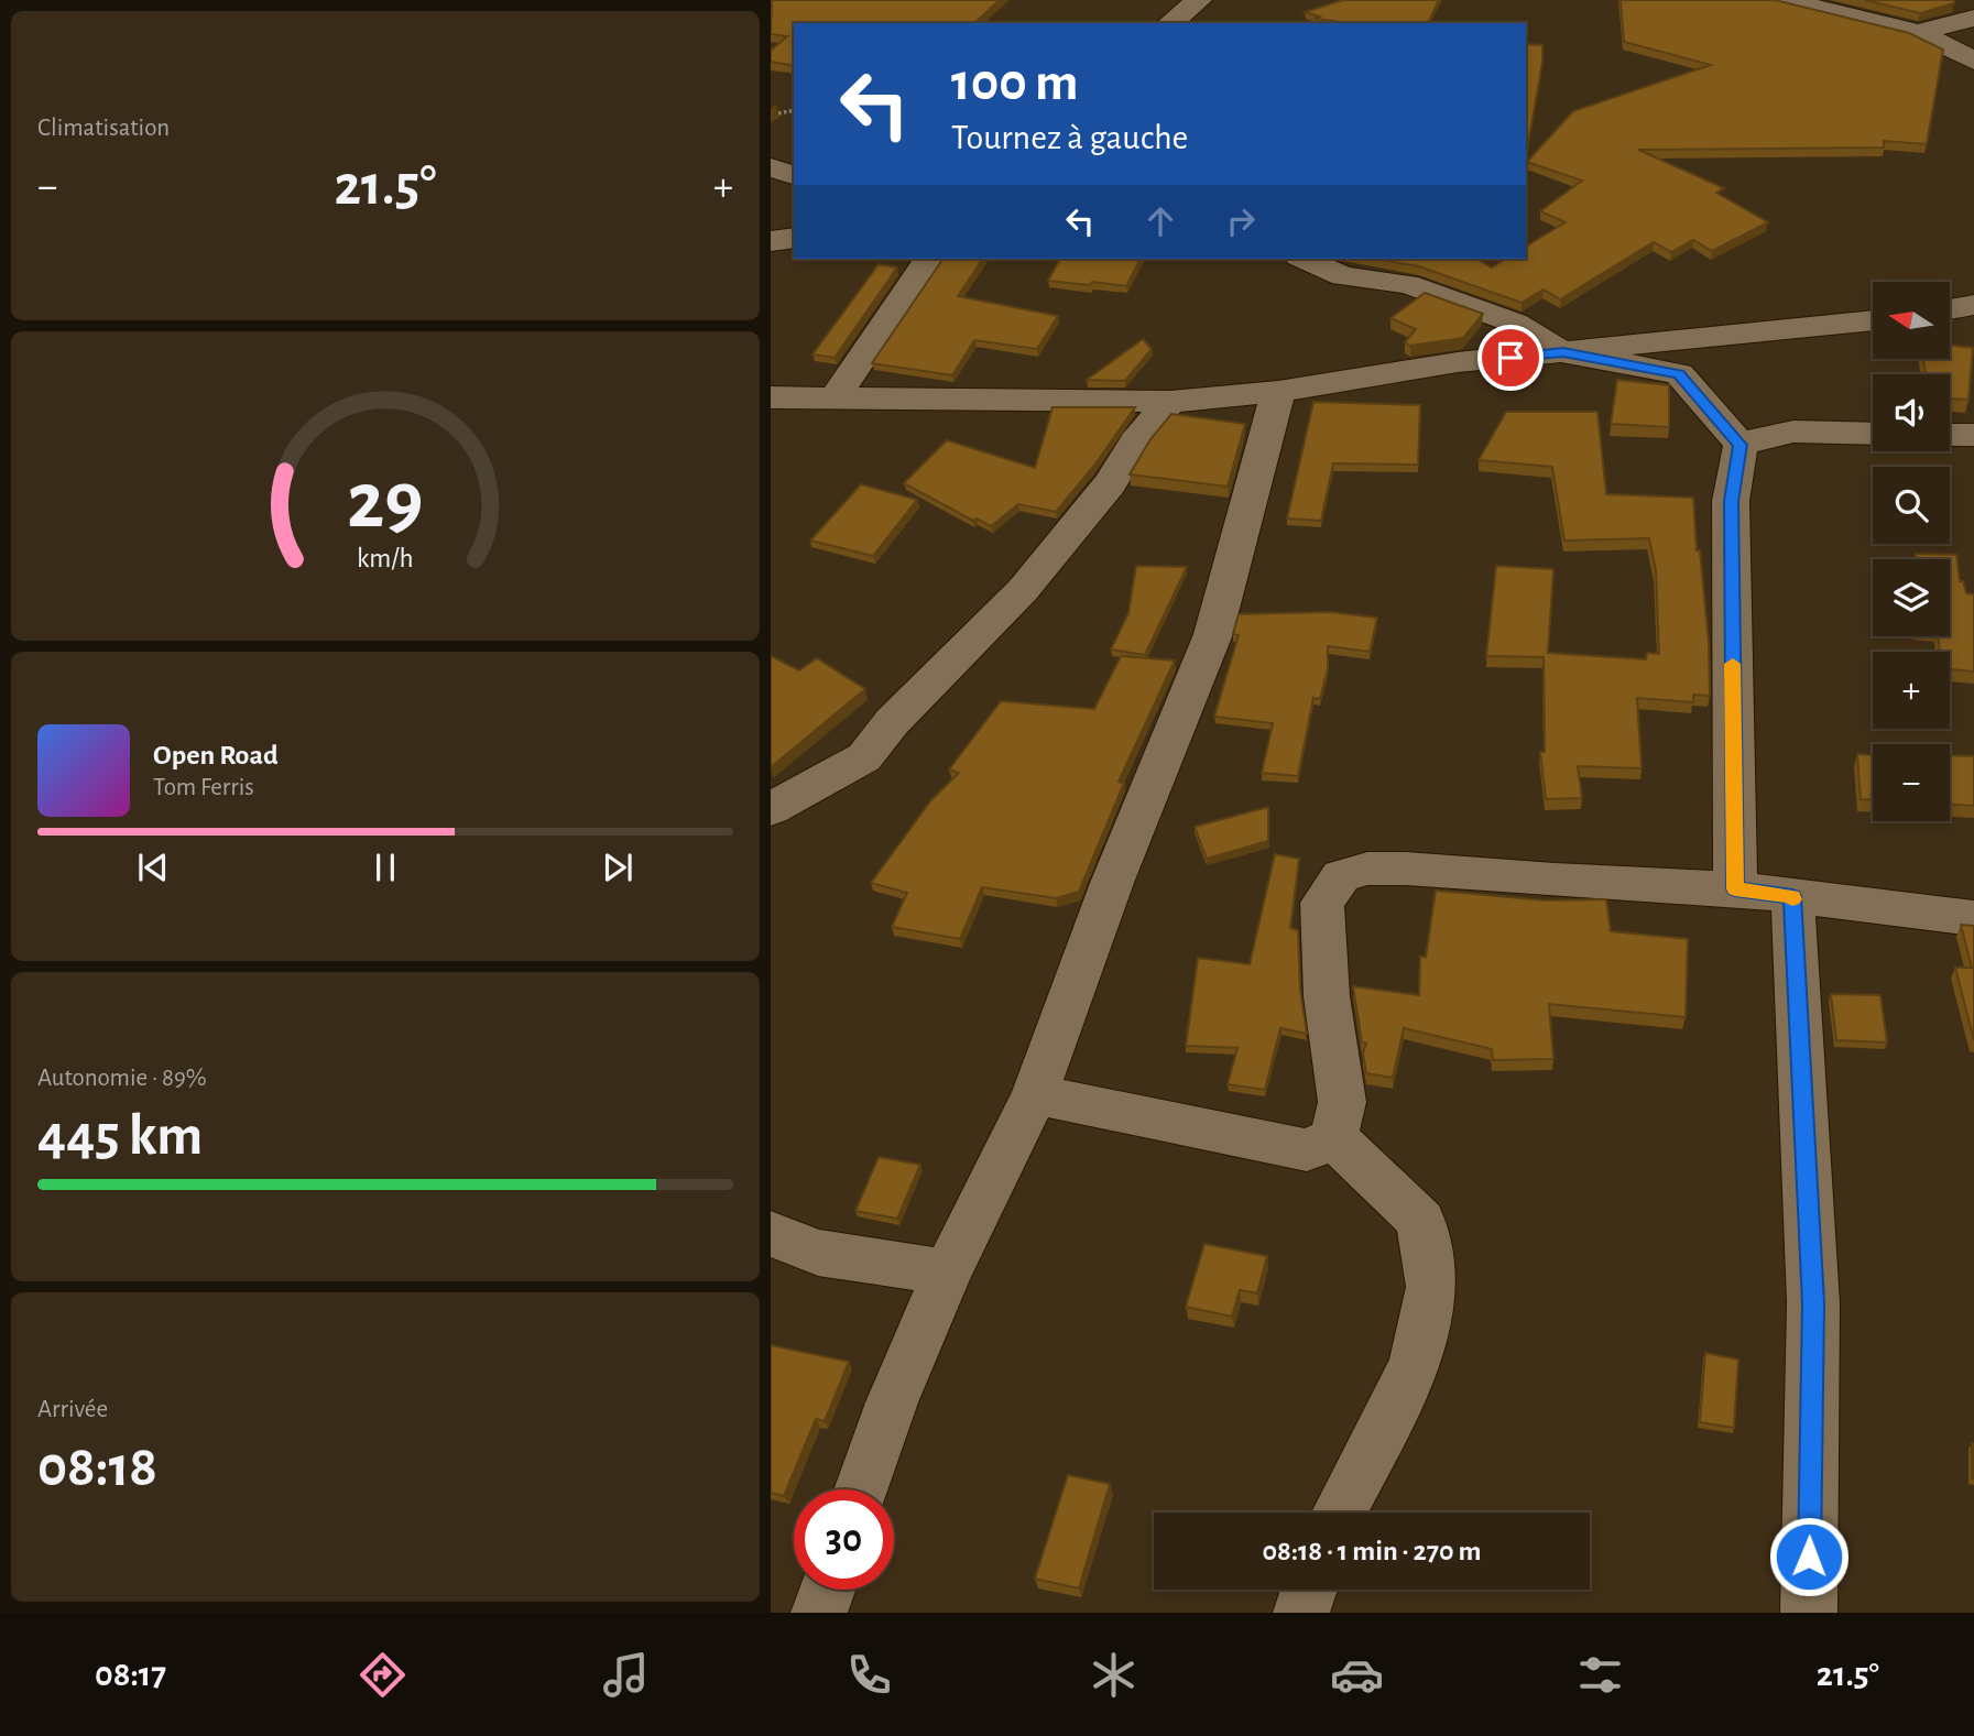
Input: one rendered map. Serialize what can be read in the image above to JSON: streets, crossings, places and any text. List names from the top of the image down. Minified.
{"north":"left","page":{"tile":["Climatisation",["Autonomie · 89%","445 km"],["Arrivée","08:18"]],"turn":["100 m","Tournez à gauche"],"heat":["−","21.5°","+"],"map_buttons":["+","−"],"song":["Open Road","Tom Ferris"],"limit":"30","trip":"08:18 · 1 min · 270 m","tabs":["08:17","21.5°"],"gauge":["29","km/h"]}}
